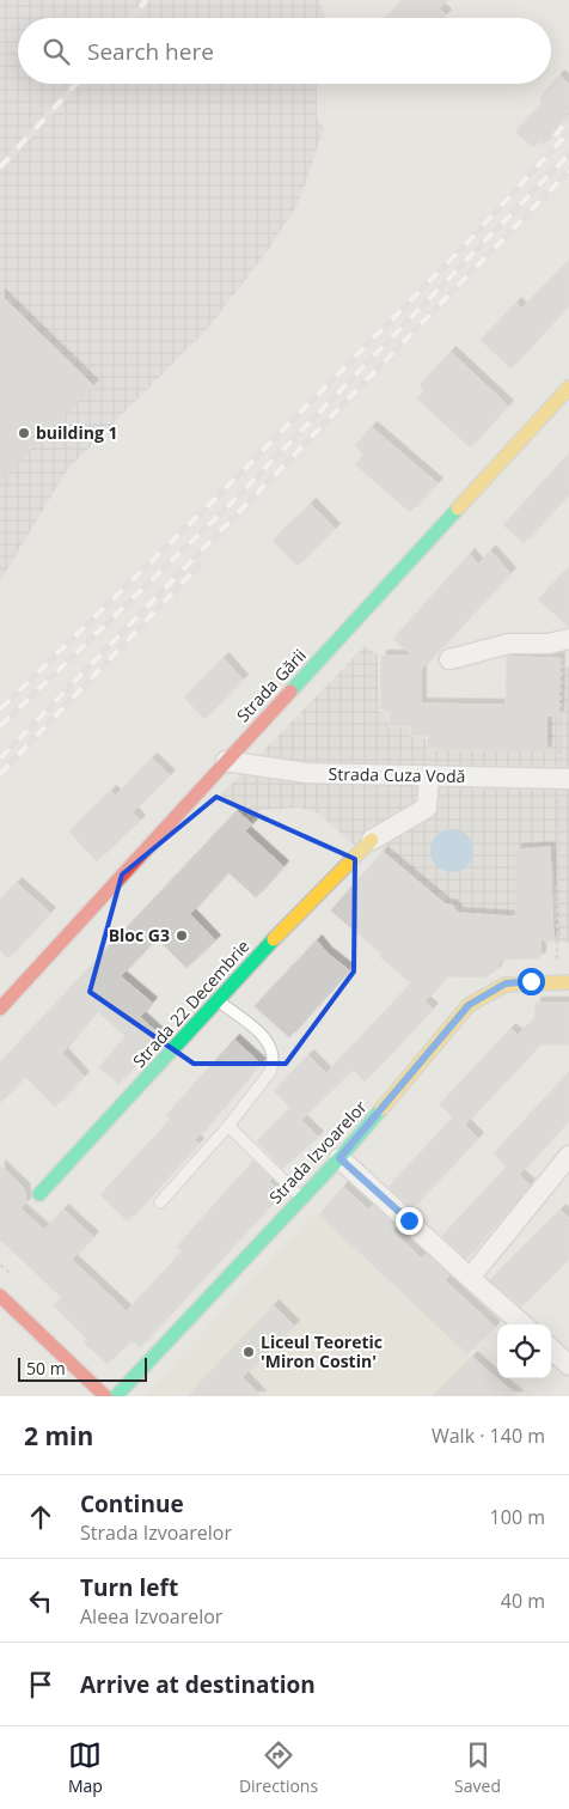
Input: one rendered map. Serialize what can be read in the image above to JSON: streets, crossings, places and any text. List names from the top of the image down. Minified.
{"streets":{"street":["Strada Gării","Strada Cuza Vodă","Strada 22 Decembrie","Strada Izvoarelor"]},"crossings":[["Strada Gării","Strada Cuza Vodă"]],"places":["building 1","Bloc G3","Liceul Teoretic 'Miron Costin'"],"scale_bar":"50 m","page":{"search":"Search here","scale":"50 m","heading":["2 min","Walk · 140 m"],"list":[["Continue","Strada Izvoarelor","100 m"],["Turn left","Aleea Izvoarelor","40 m"],"Arrive at destination"],"nav":["Map","Directions","Saved"]}}
